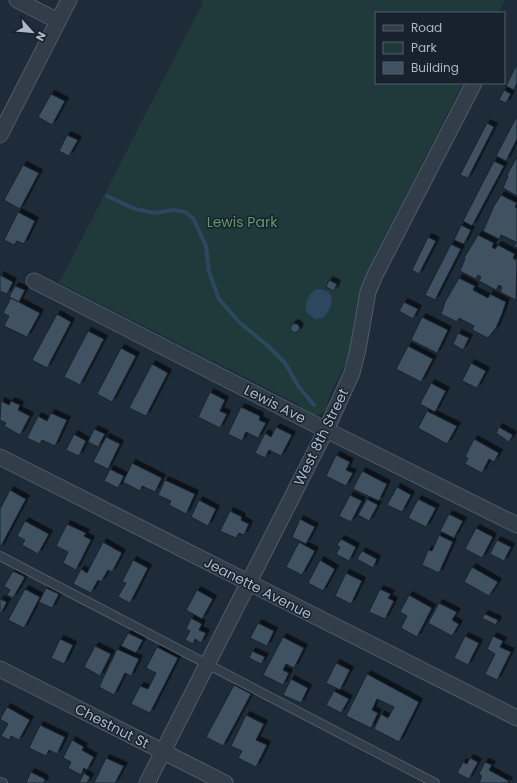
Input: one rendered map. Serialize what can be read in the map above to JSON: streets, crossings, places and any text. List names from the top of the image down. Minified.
{"streets":{"street":["Lewis Ave","West 8th Street","Jeanette Avenue","Chestnut St"]},"crossings":[["Lewis Ave","West 8th Street"],["West 8th Street","Jeanette Avenue"],["West 8th Street","Chestnut St"]],"parks":["Lewis Park"],"legend":["Road","Park","Building"],"north":"bottom right"}
